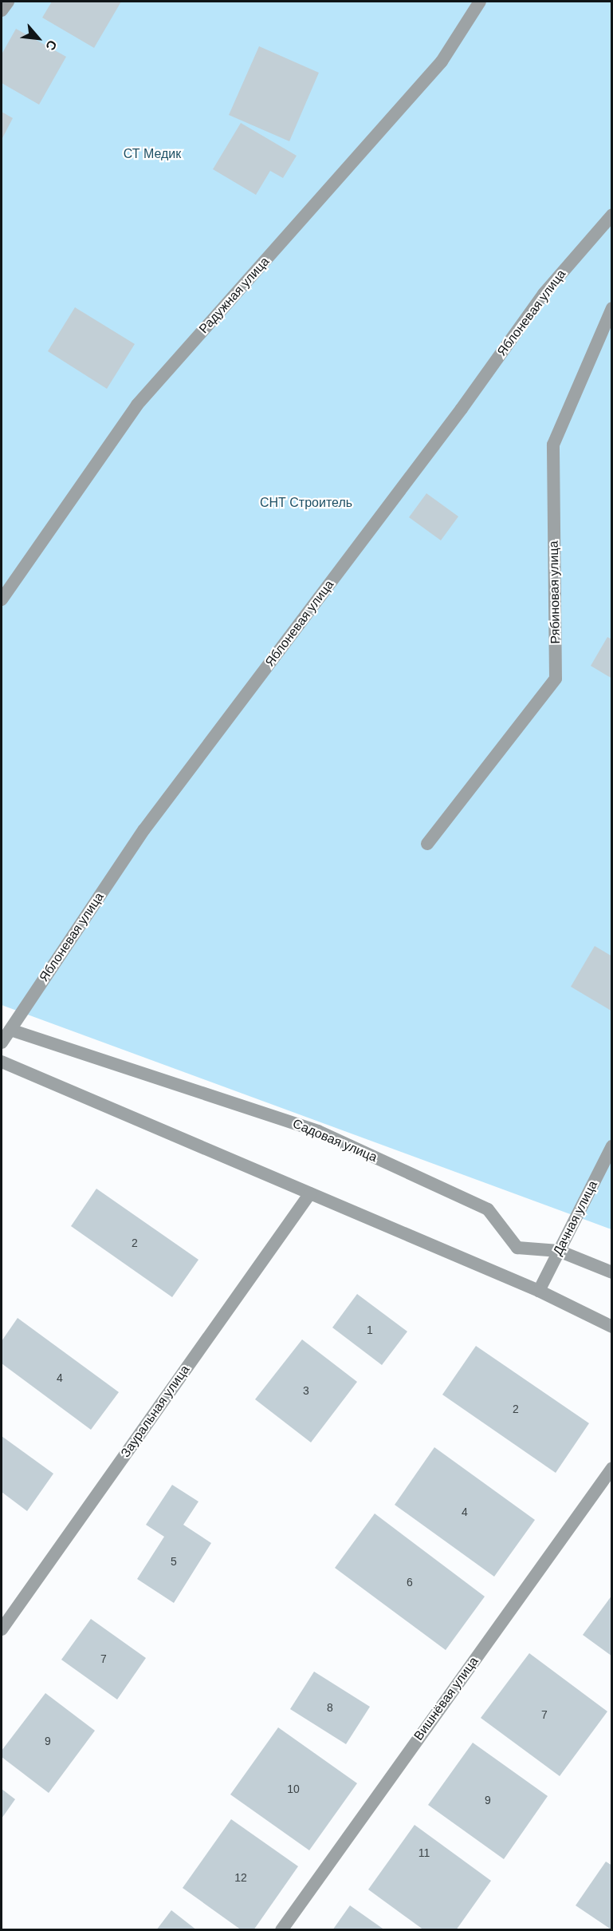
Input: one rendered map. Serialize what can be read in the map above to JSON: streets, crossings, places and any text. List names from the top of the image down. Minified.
{"streets":{"street":["Радужная улица","Яблоневая улица","Рябиновая улица","Садовая улица","Дачная улица","Зауральная улица","Вишнёвая улица"]},"crossings":[["Яблоневая улица","Садовая улица"],["Садовая улица","Дачная улица"]],"parks":["СТ Медик","СНТ Строитель"],"house_numbers":["2","1","4","3","2","4","5","6","7","8","7","9","10","9","11","12"],"north":"bottom right"}
